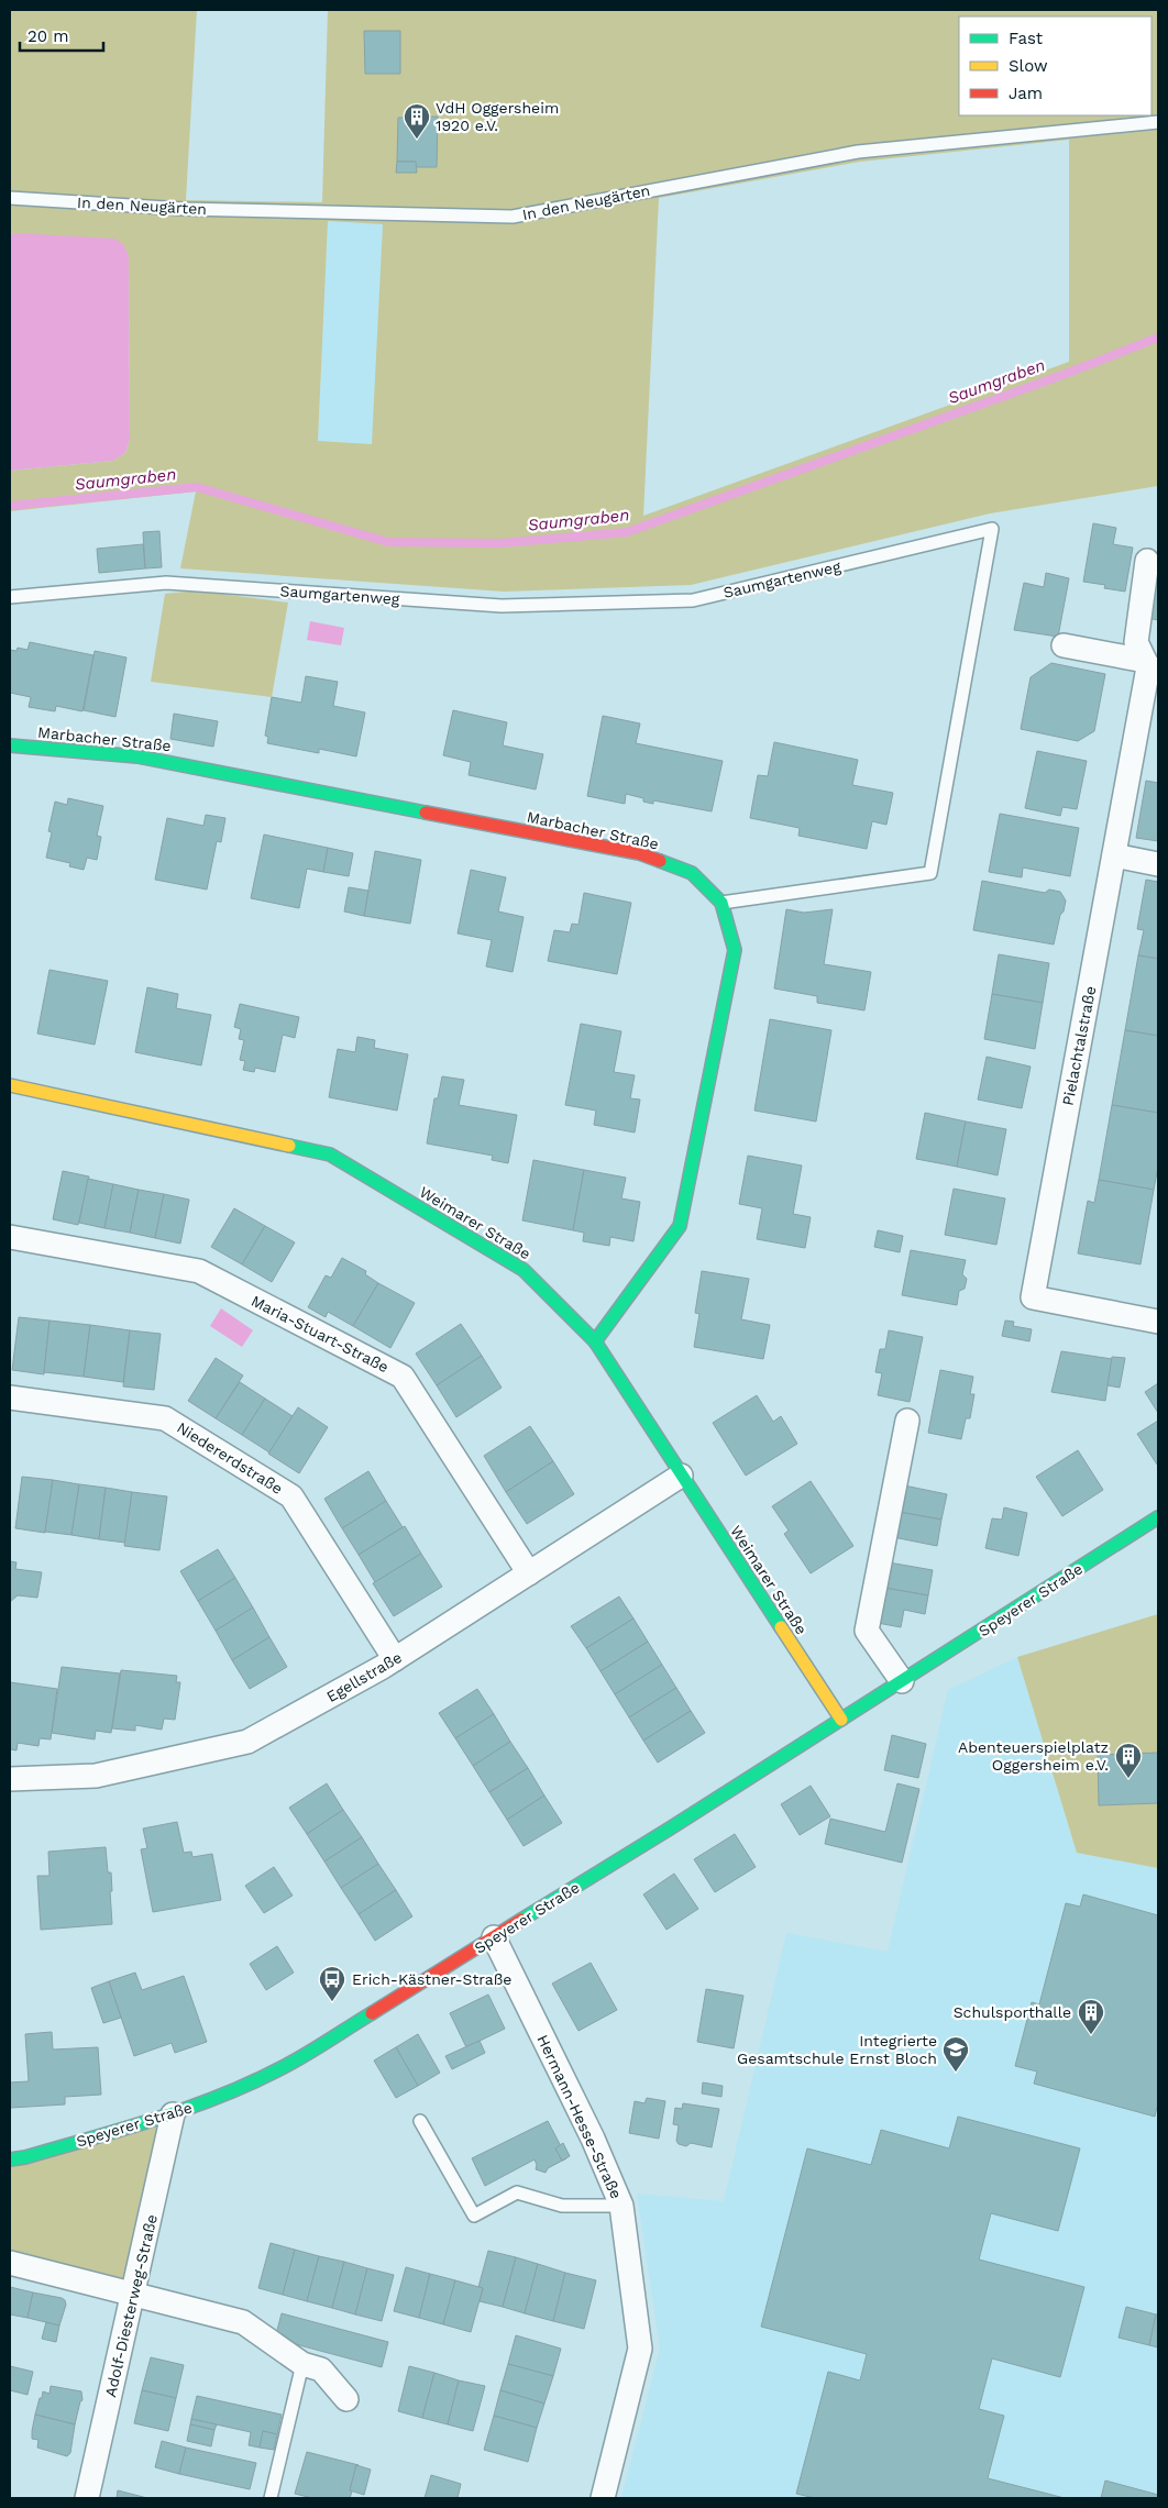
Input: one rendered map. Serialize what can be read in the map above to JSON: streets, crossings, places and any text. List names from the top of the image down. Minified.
{"streets":{"street":["Marbacher Straße","Pielachtalstraße","Weimarer Straße","Maria-Stuart-Straße","Niedererdstraße","Speyerer Straße","Egellstraße","Hermann-Hesse-Straße","Adolf-Diesterweg-Straße"],"lane":["In den Neugärten","Saumgartenweg"]},"crossings":[["Saumgartenweg","Marbacher Straße"],["Marbacher Straße","Weimarer Straße"],["Weimarer Straße","Speyerer Straße"],["Weimarer Straße","Egellstraße"],["Maria-Stuart-Straße","Egellstraße"],["Niedererdstraße","Egellstraße"],["Speyerer Straße","Hermann-Hesse-Straße"],["Speyerer Straße","Adolf-Diesterweg-Straße"]],"water":["Saumgraben"],"places":{"building":["VdH Oggersheim 1920 e.V.","Abenteuerspielplatz Oggersheim e.V.","Schulsporthalle"],"bus stop":["Erich-Kästner-Straße"],"school or university":["Integrierte Gesamtschule Ernst Bloch"]},"legend":["Fast","Slow","Jam"],"scale_bar":"20 m"}
